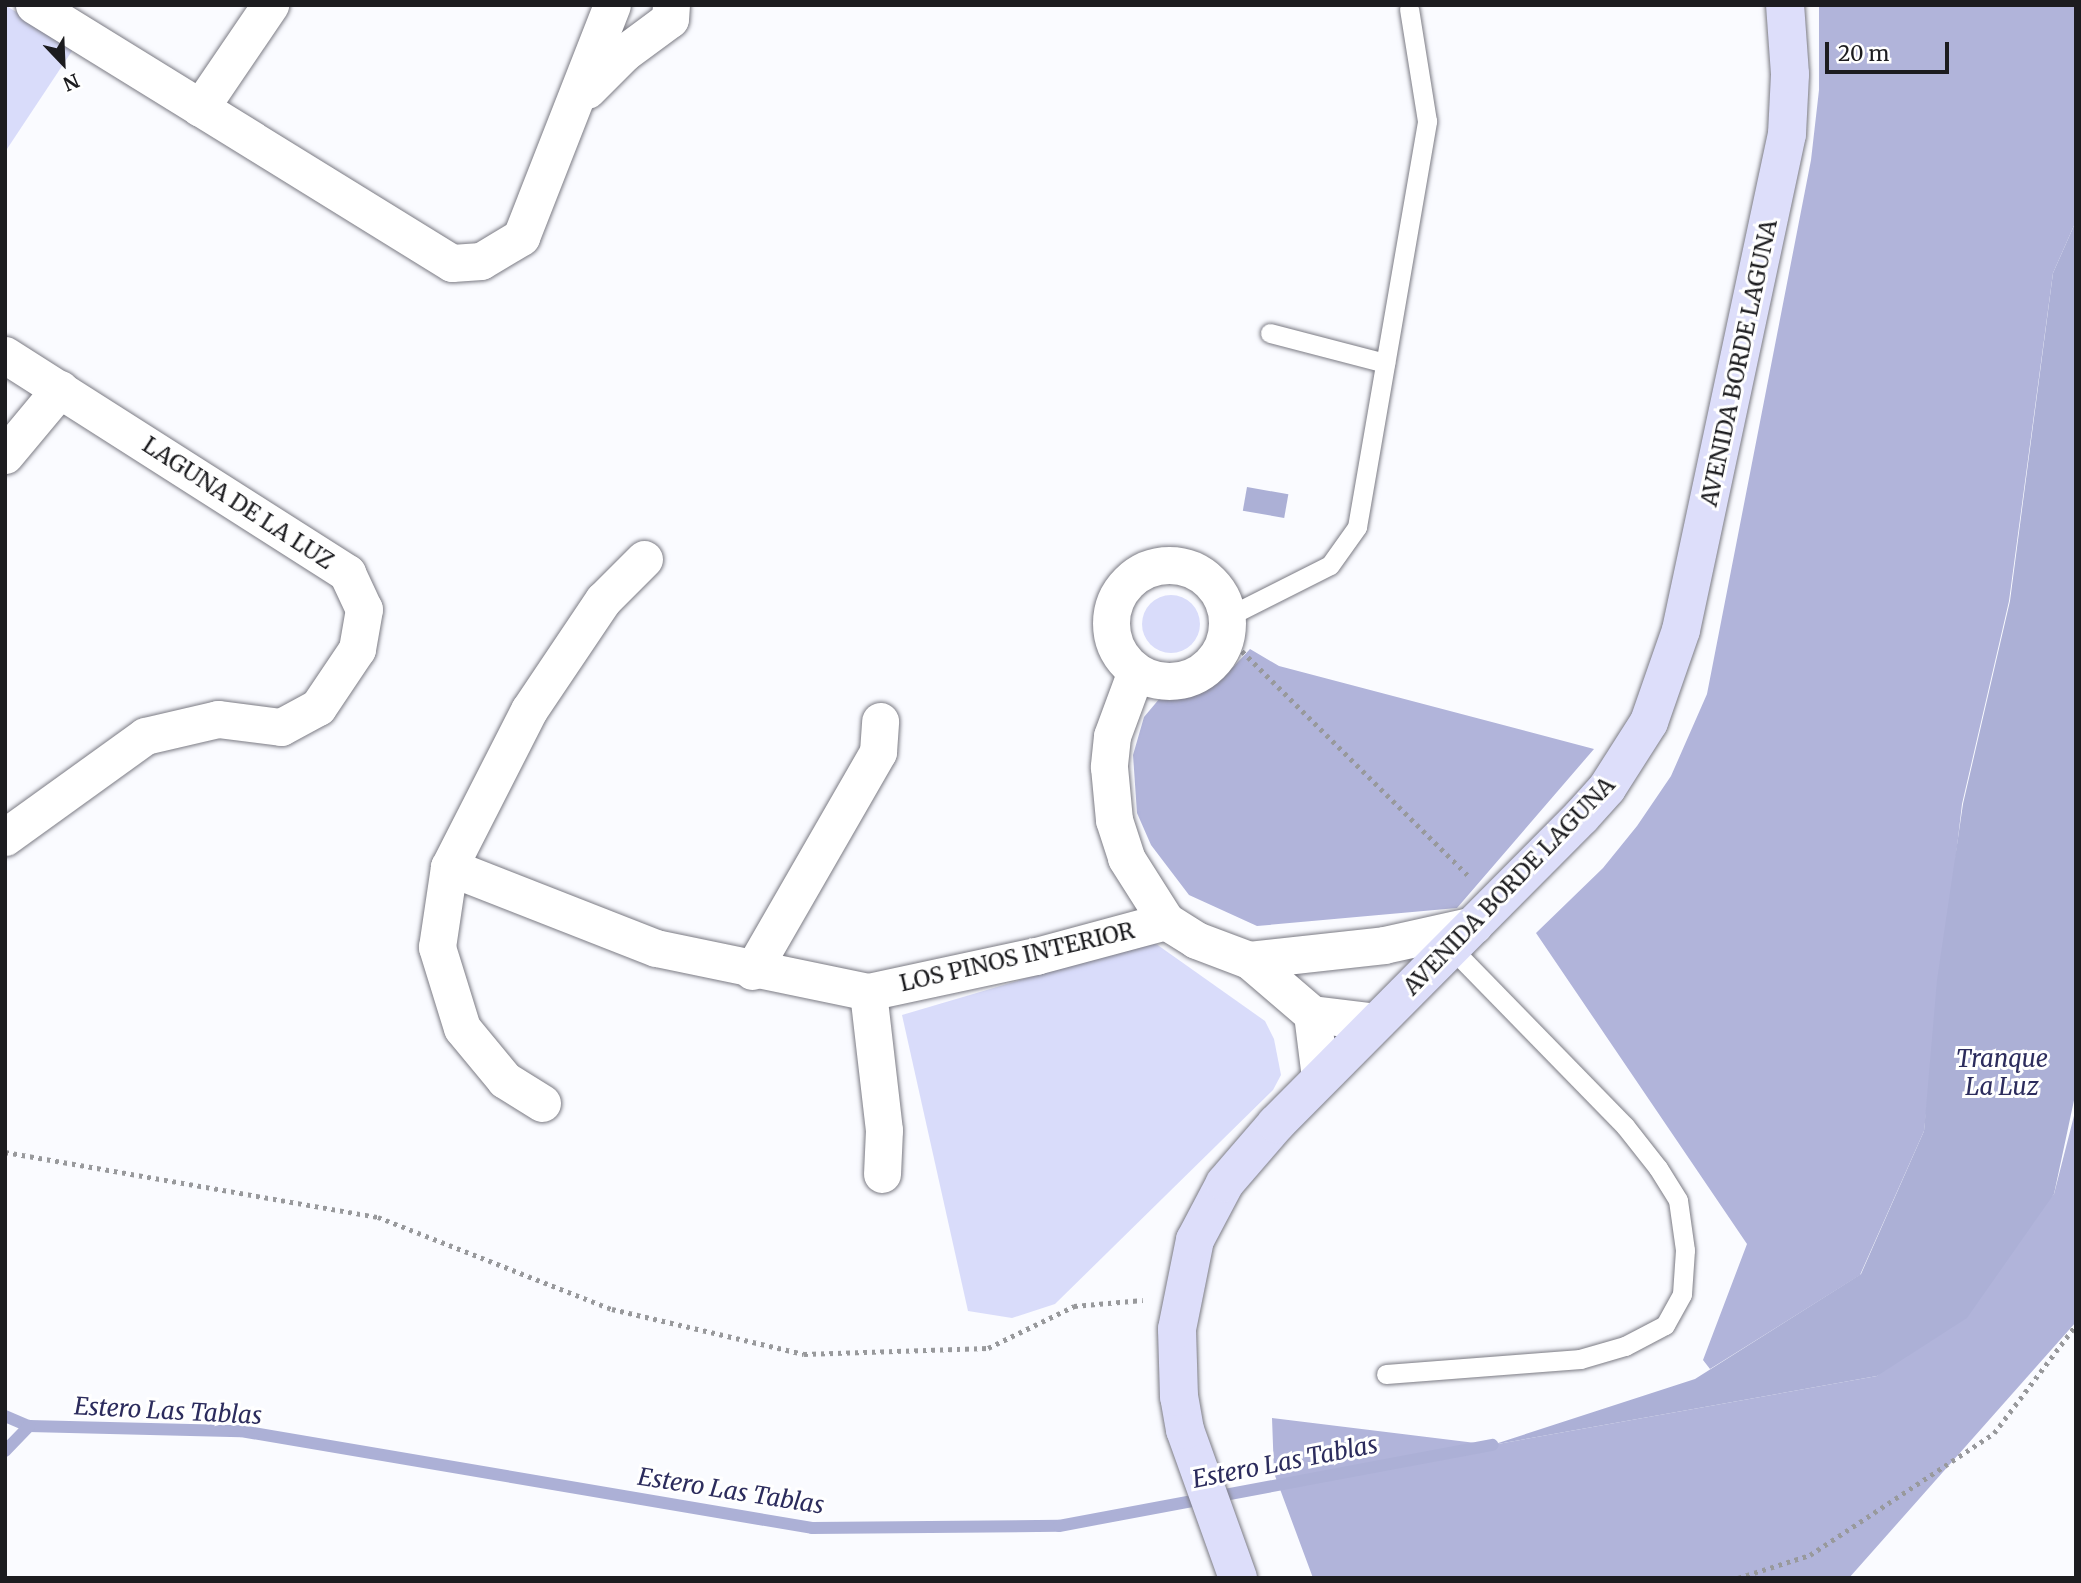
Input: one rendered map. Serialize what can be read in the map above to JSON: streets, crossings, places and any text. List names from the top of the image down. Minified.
{"streets":{"street":["AVENIDA BORDE LAGUNA","LAGUNA DE LA LUZ","LOS PINOS INTERIOR"]},"water":["Tranque La Luz","Estero Las Tablas"],"scale_bar":"20 m","north":"bottom right"}
